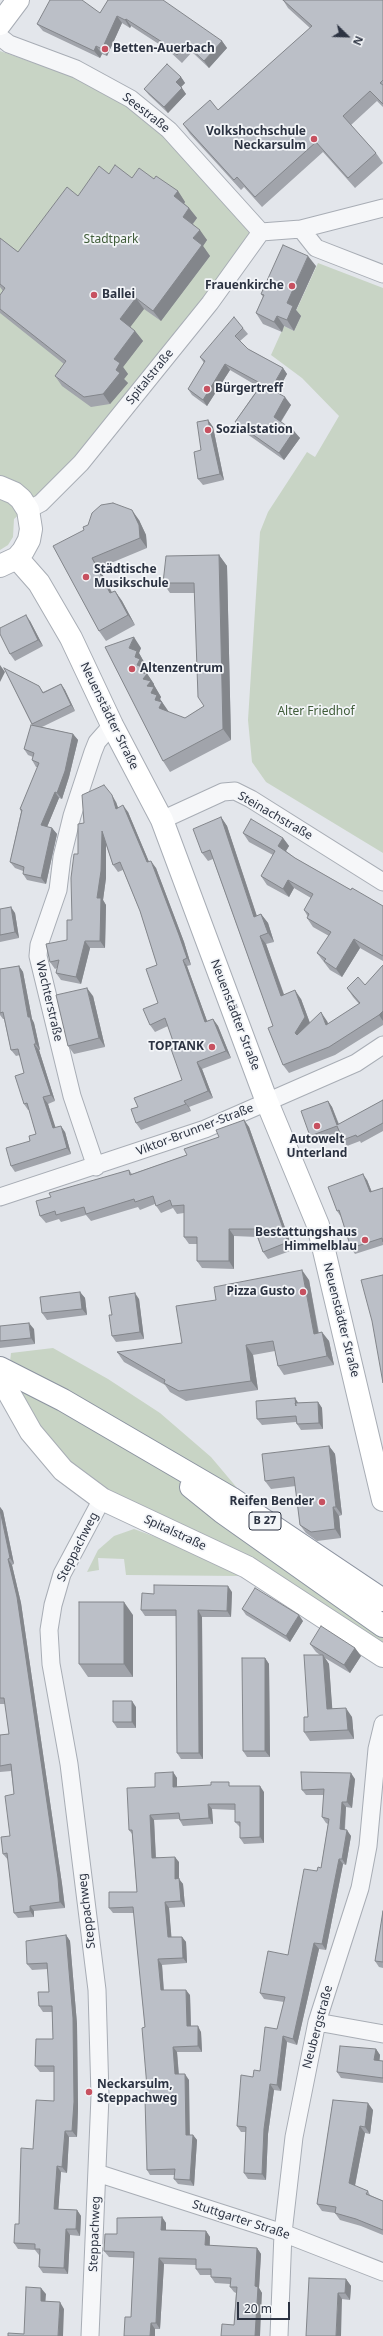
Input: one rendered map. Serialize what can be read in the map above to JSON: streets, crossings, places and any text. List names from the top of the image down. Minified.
{"streets":{"main road":["Spitalstraße","Neuenstädter Straße","B 27"],"street":["Seestraße","Steinachstraße","Wachterstraße","Viktor-Brunner-Straße","Steppachweg","Neubergstraße","Stuttgarter Straße"]},"crossings":[["Seestraße","Spitalstraße"],["Spitalstraße","Steppachweg"],["Neuenstädter Straße","Steinachstraße"],["Neuenstädter Straße","Wachterstraße"],["Neuenstädter Straße","Viktor-Brunner-Straße"],["Wachterstraße","Viktor-Brunner-Straße"],["Steppachweg","Stuttgarter Straße"],["Neubergstraße","Stuttgarter Straße"]],"parks":["Stadtpark","Alter Friedhof"],"places":["Betten-Auerbach","Volkshochschule Neckarsulm","Frauenkirche","Ballei","Bürgertreff","Sozialstation","Städtische Musikschule","Altenzentrum","TOPTANK","Autowelt Unterland","Bestattungshaus Himmelblau","Pizza Gusto","Reifen Bender","Neckarsulm, Steppachweg"],"scale_bar":"20 m","north":"bottom right"}
